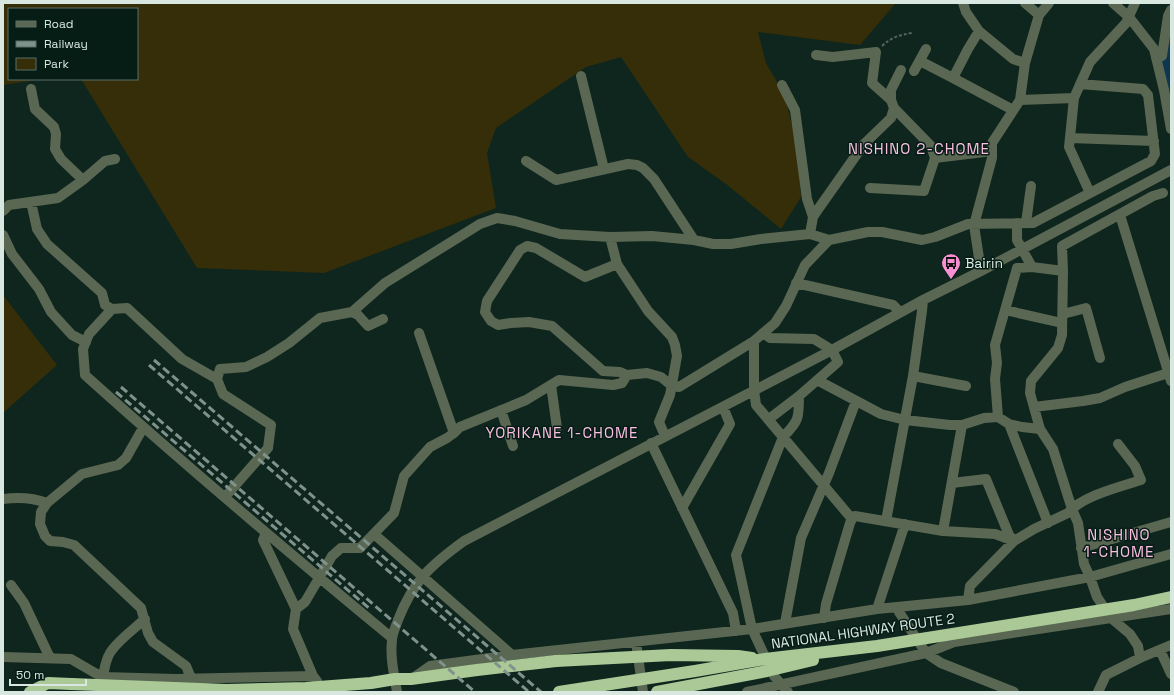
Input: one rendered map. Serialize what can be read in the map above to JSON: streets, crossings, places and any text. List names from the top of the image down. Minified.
{"streets":{"highway":["NATIONAL HIGHWAY ROUTE 2"]},"districts":["NISHINO 2-CHOME","YORIKANE 1-CHOME","NISHINO 1-CHOME"],"places":{"bus stop":["Bairin"]},"legend":["Road","Railway","Park"],"scale_bar":"50 m"}
